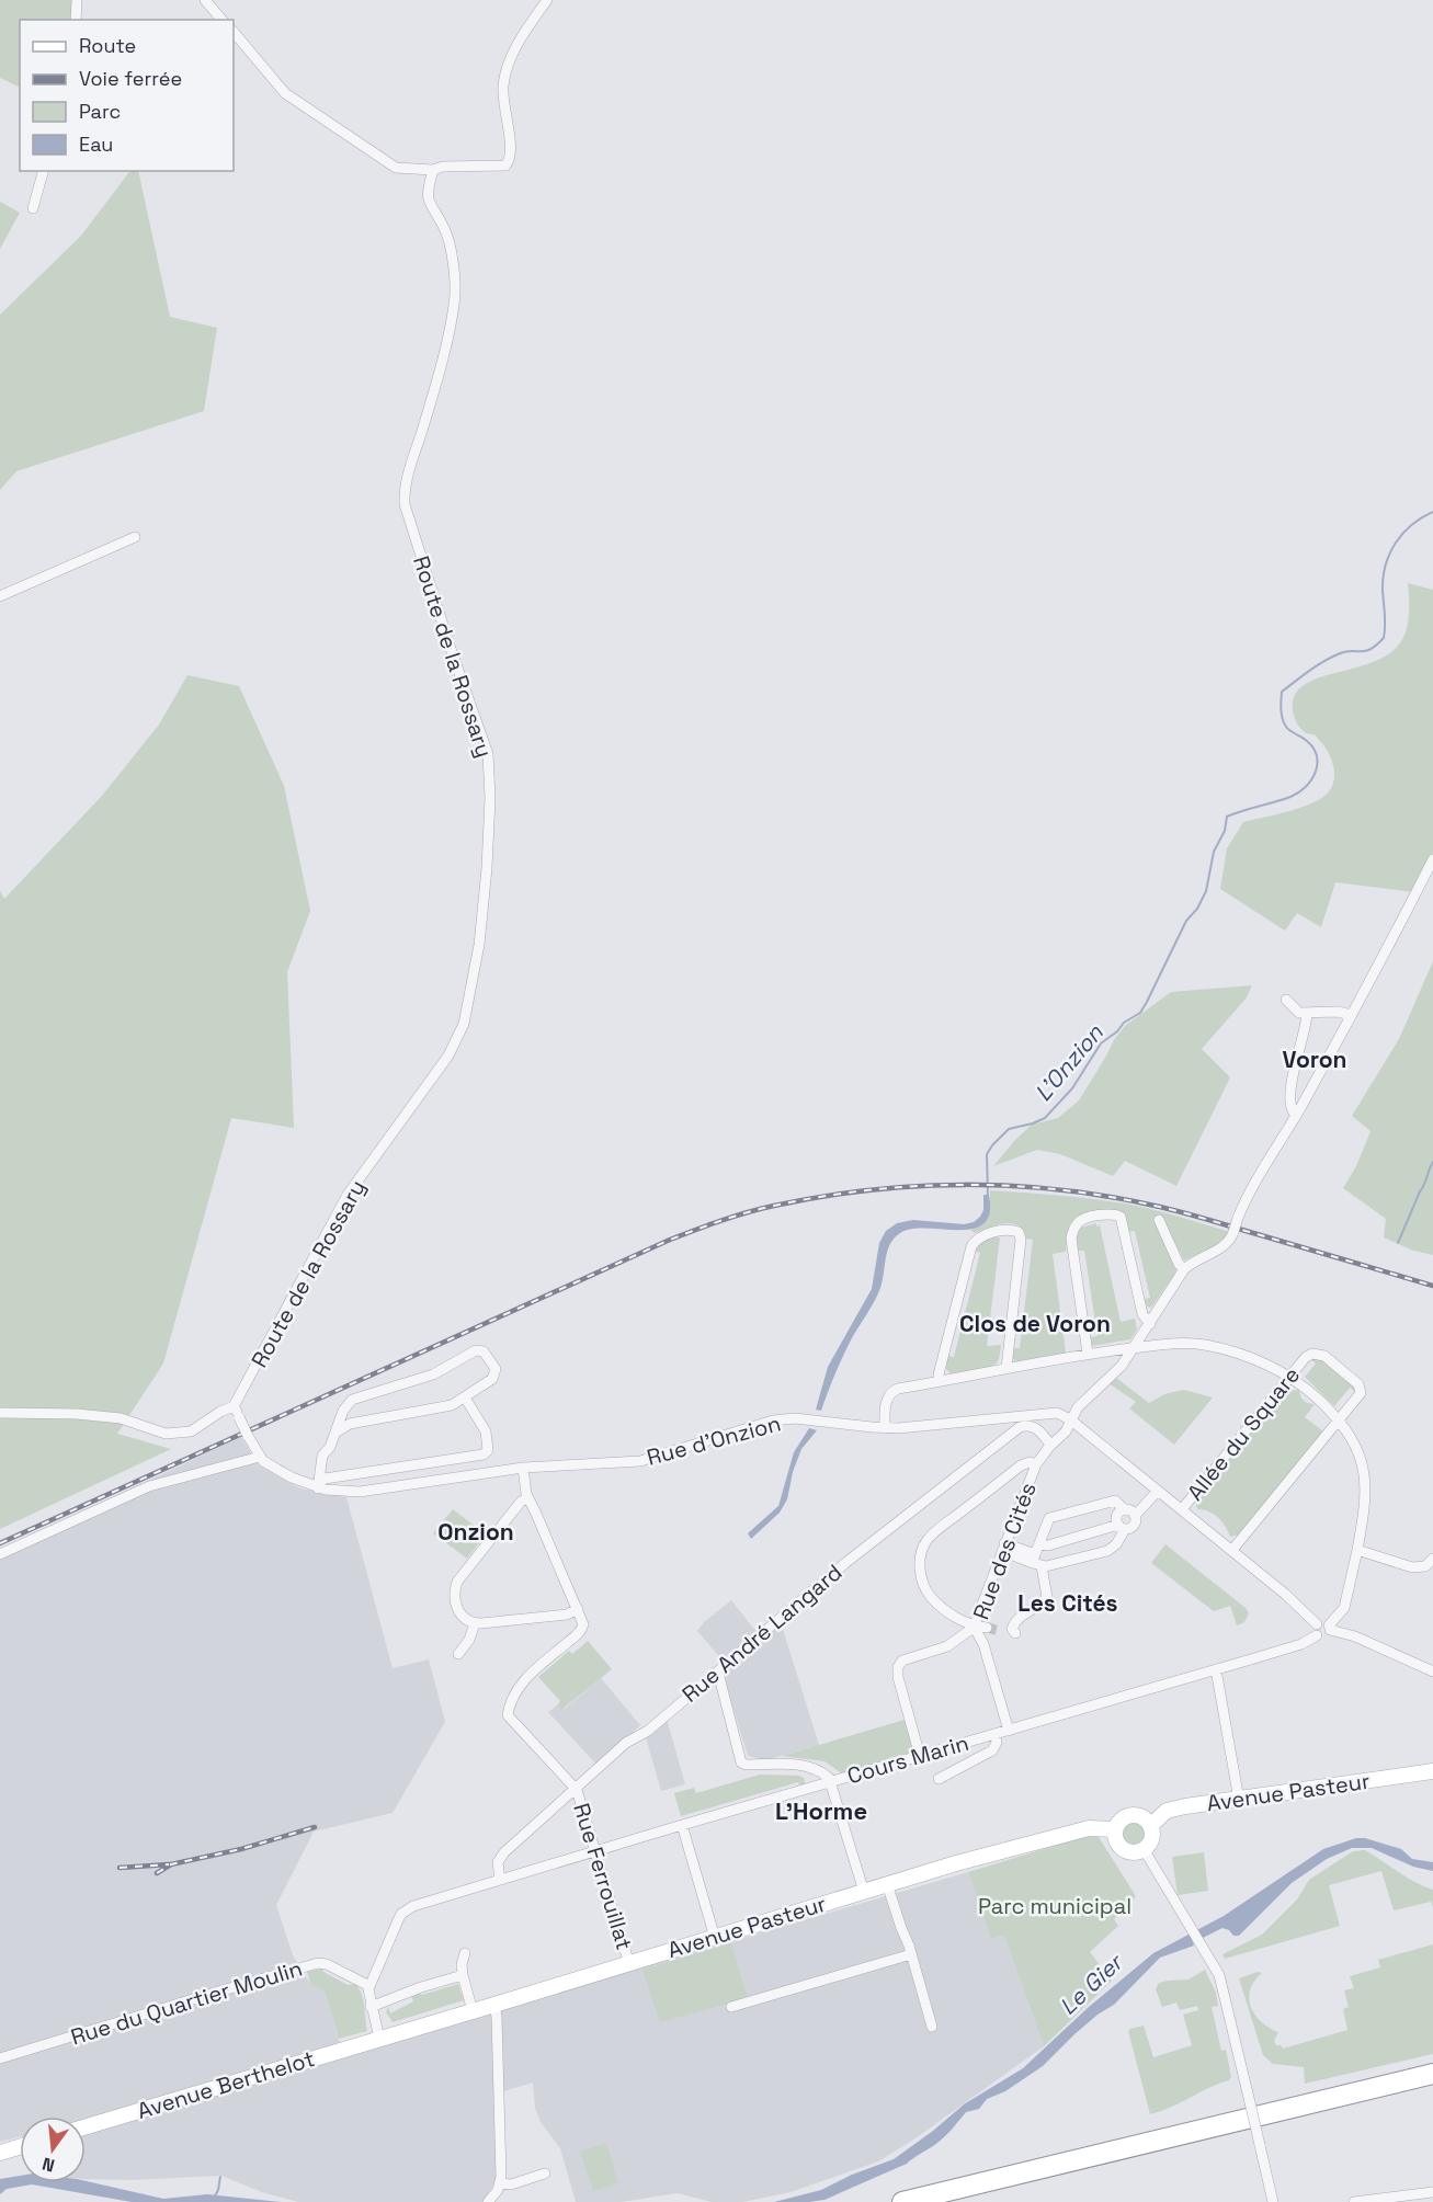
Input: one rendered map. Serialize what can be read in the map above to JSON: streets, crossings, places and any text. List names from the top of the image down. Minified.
{"streets":{"main road":["Avenue Pasteur","Avenue Berthelot"],"street":["Route de la Rossary","Allée du Square","Rue d'Onzion","Rue des Cités","Rue André Langard","Cours Marin","Rue Ferrouillat","Rue du Quartier Moulin"]},"crossings":[["Route de la Rossary","Rue d'Onzion"],["Rue d'Onzion","Rue des Cités"],["Rue des Cités","Rue André Langard"],["Rue des Cités","Cours Marin"],["Rue André Langard","Cours Marin"],["Rue André Langard","Rue Ferrouillat"],["Cours Marin","Avenue Pasteur"],["Cours Marin","Rue Ferrouillat"],["Cours Marin","Rue du Quartier Moulin"],["Cours Marin","Avenue Berthelot"],["Avenue Pasteur","Rue Ferrouillat"],["Avenue Pasteur","Avenue Berthelot"]],"districts":["Voron","Clos de Voron","Onzion","Les Cités","L'Horme"],"water":["L'Onzion","Le Gier"],"parks":["Parc municipal"],"legend":["Route","Voie ferrée","Parc","Eau"],"north":"bottom"}
